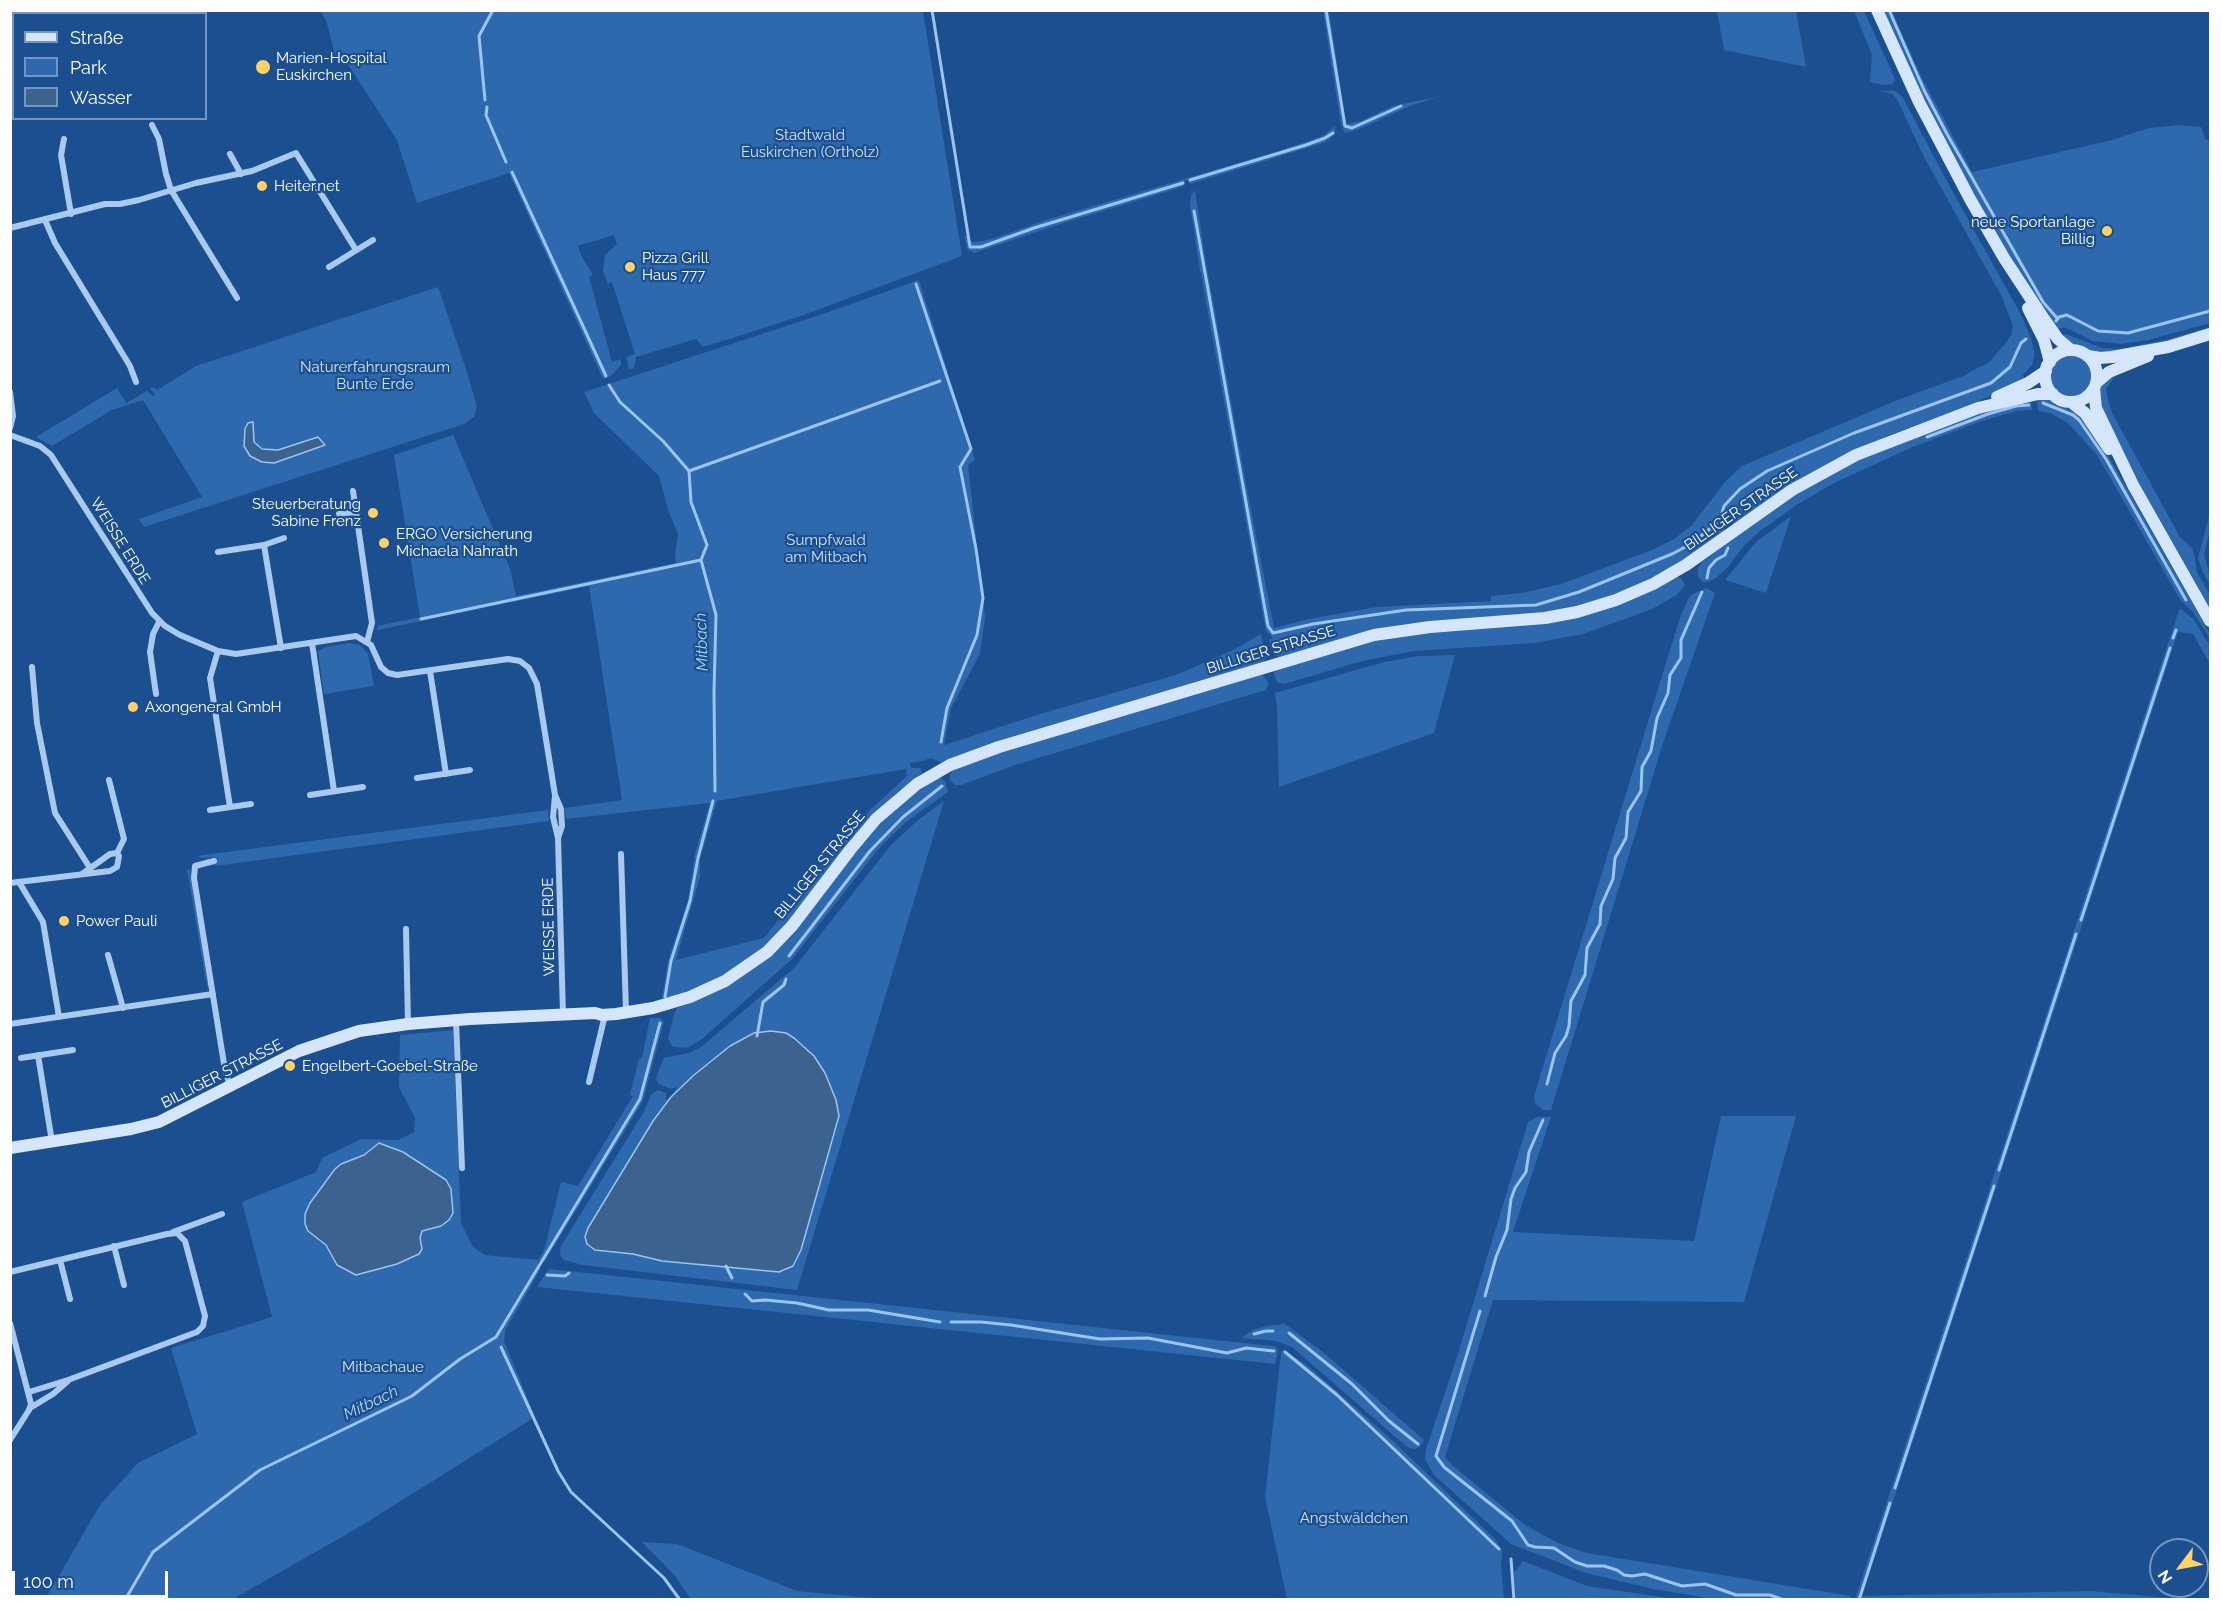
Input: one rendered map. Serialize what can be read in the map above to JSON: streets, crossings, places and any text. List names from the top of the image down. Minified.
{"streets":{"street":["BILLIGER STRASSE","WEISSE ERDE"]},"crossings":[["BILLIGER STRASSE","WEISSE ERDE"]],"water":["Mitbach"],"parks":["Stadtwald Euskirchen (Ortholz)","Naturerfahrungsraum Bunte Erde","Sumpfwald am Mitbach","Mitbachaue","Angstwäldchen"],"places":["Marien-Hospital Euskirchen","Heiter.net","neue Sportanlage Billig","Pizza Grill Haus 777","Steuerberatung Sabine Frenz","ERGO Versicherung Michaela Nahrath","Axongeneral GmbH","Power Pauli","Engelbert-Goebel-Straße"],"legend":["Straße","Park","Wasser"],"scale_bar":"100 m","north":"bottom left"}
